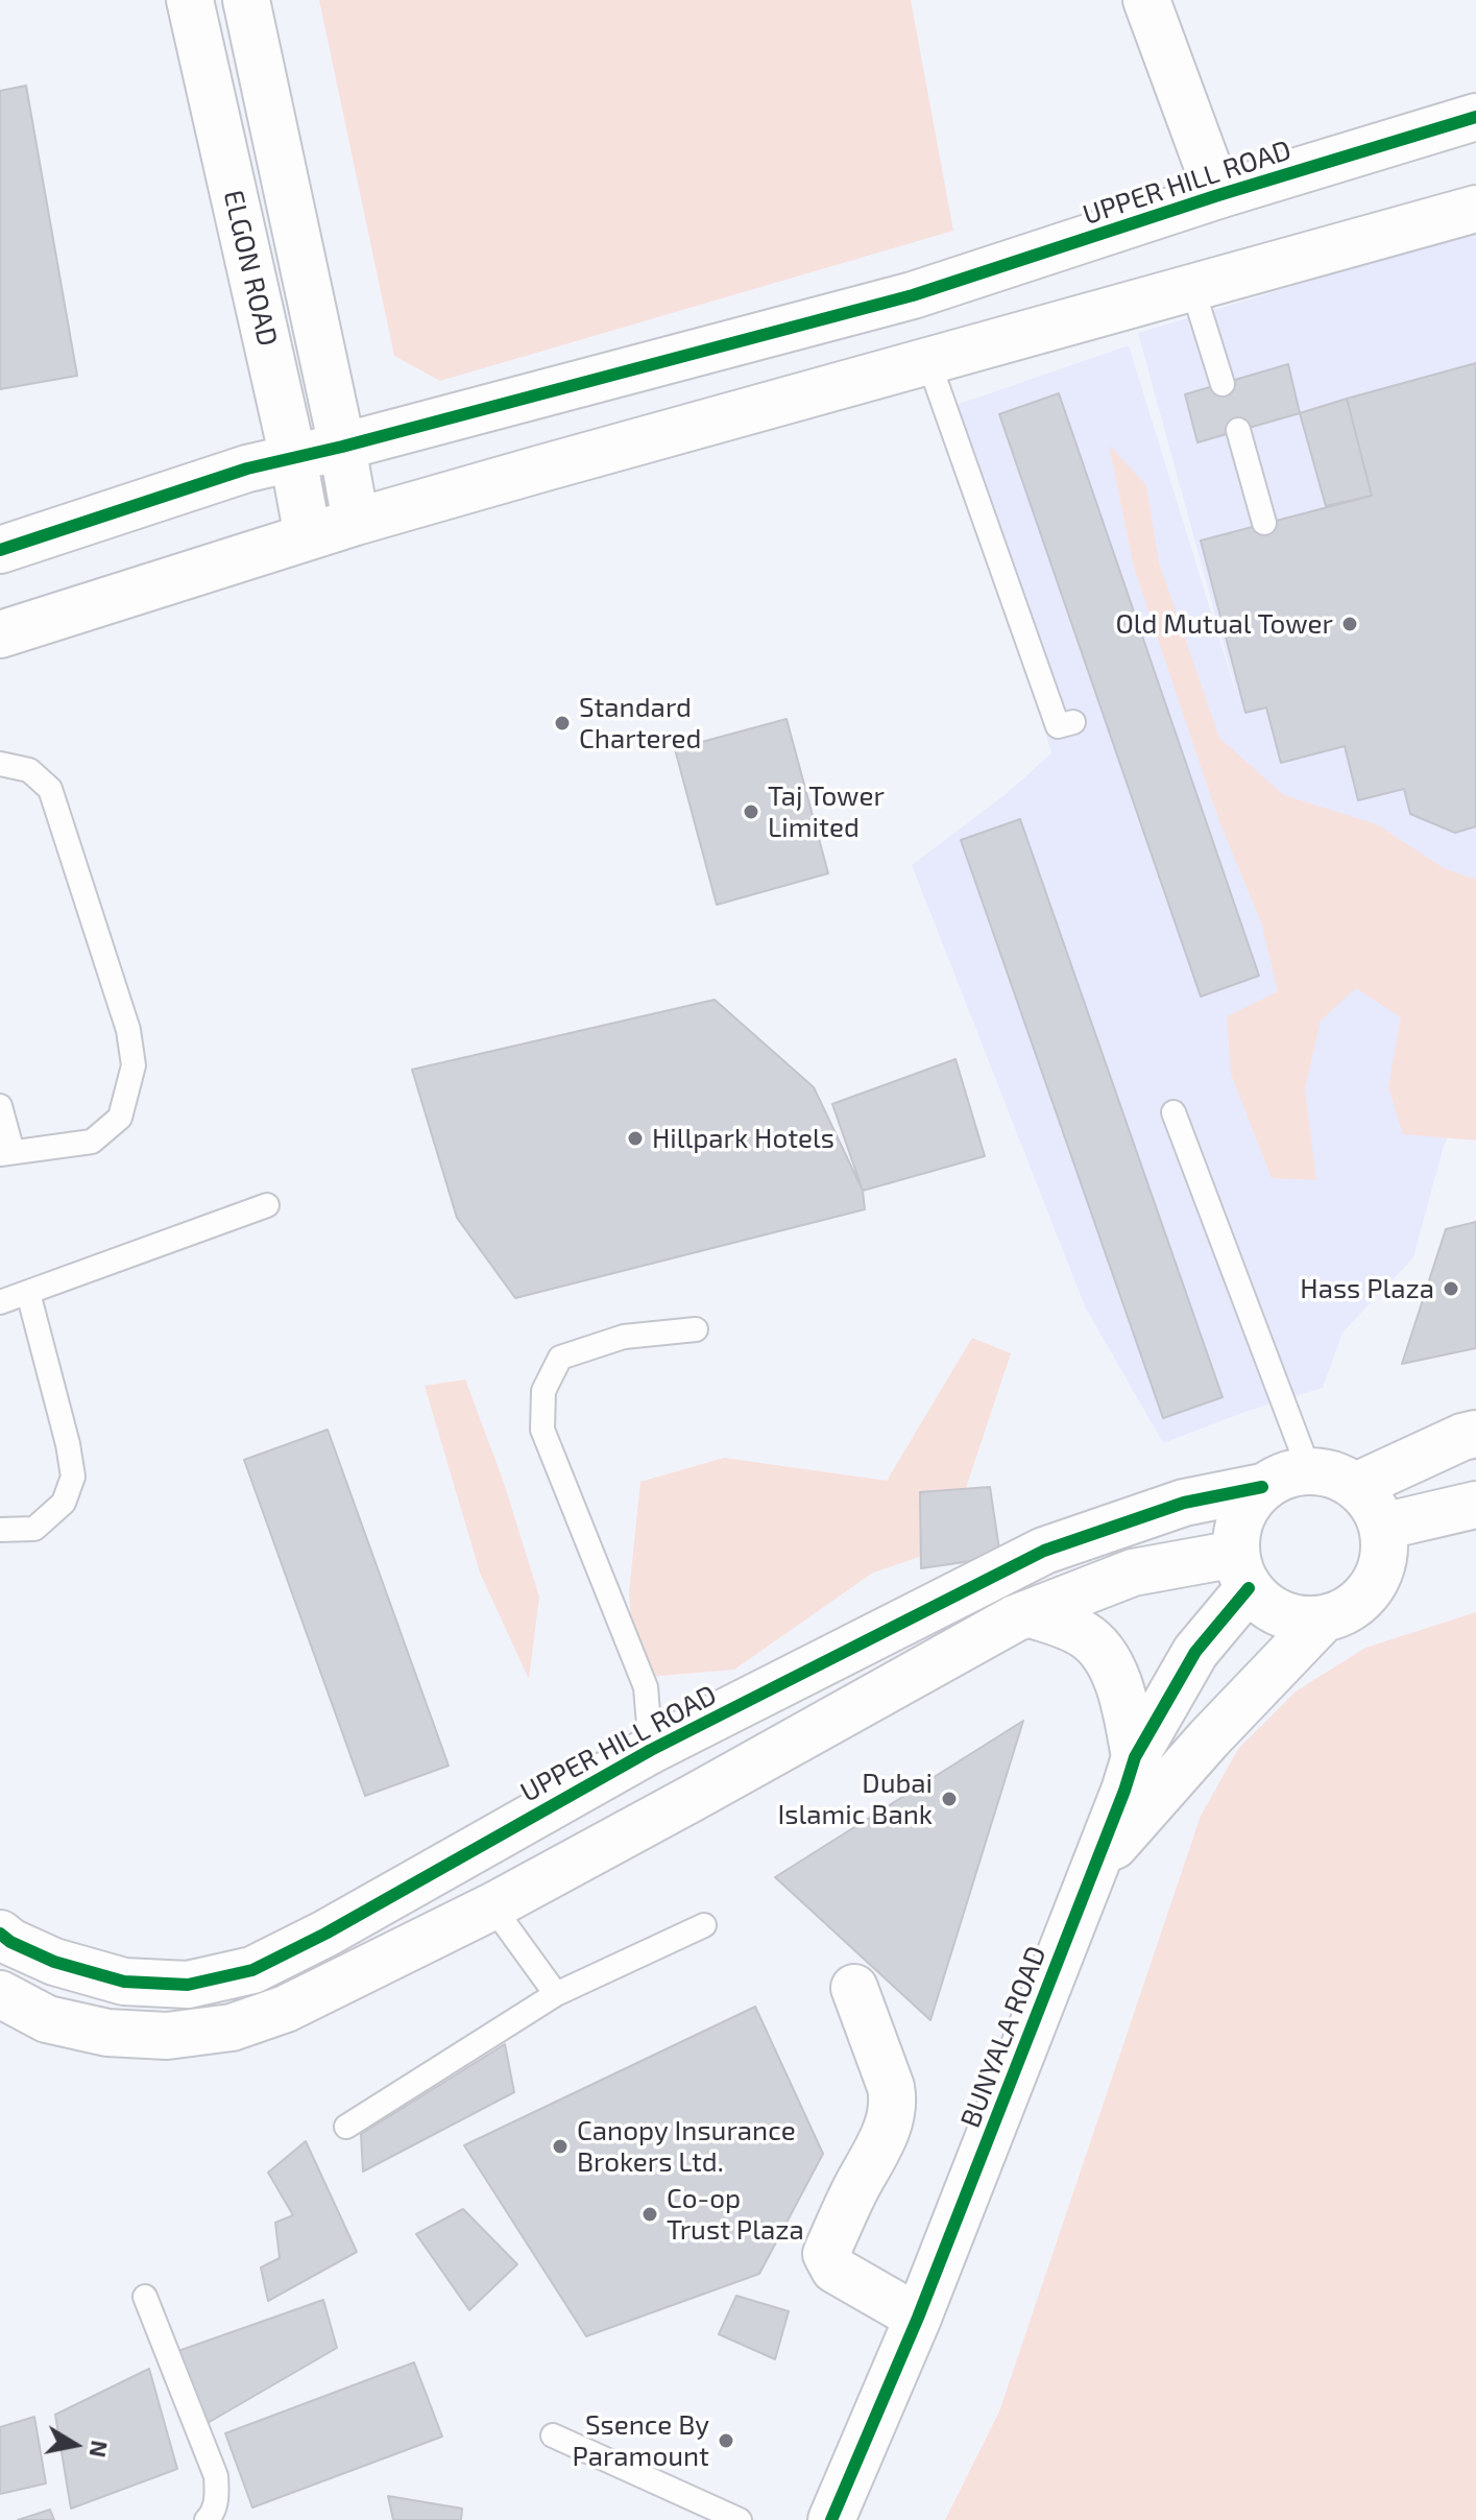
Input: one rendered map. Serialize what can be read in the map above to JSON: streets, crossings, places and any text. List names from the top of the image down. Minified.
{"streets":{"street":["UPPER HILL ROAD","ELGON ROAD","BUNYALA ROAD"]},"crossings":[["UPPER HILL ROAD","ELGON ROAD"],["UPPER HILL ROAD","BUNYALA ROAD"]],"places":["Old Mutual Tower","Standard Chartered","Taj Tower Limited","Hillpark Hotels","Hass Plaza","Dubai Islamic Bank","Canopy Insurance Brokers Ltd.","Co-op Trust Plaza","Ssence By Paramount"],"north":"right"}
